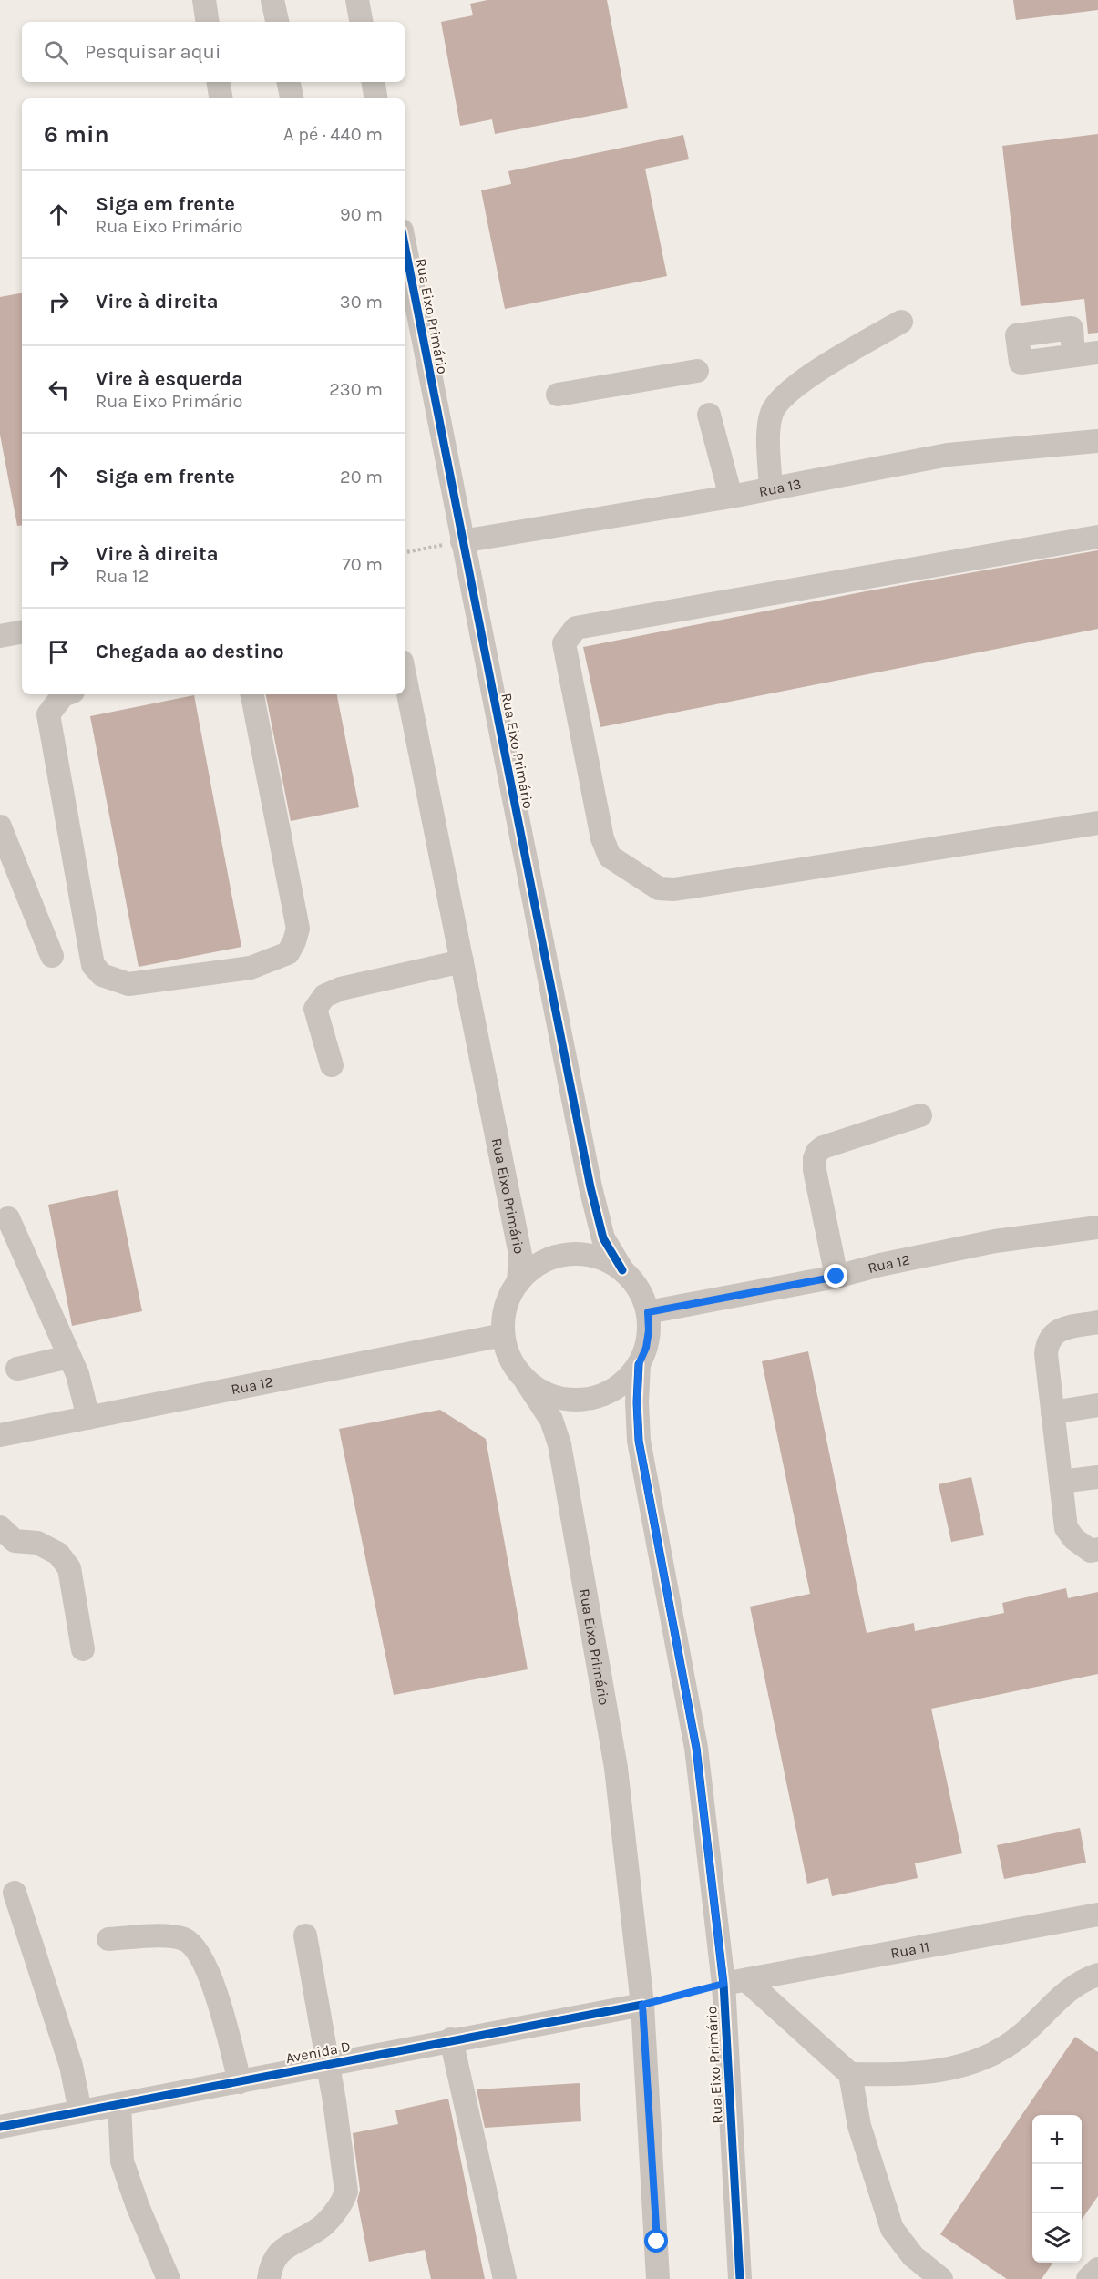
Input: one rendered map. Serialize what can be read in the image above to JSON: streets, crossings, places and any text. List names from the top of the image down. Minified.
{"streets":{"street":["Rua Eixo Primário","Rua 13","Rua 12","Rua 11","Avenida D"]},"crossings":[["Rua Eixo Primário","Rua 13"],["Rua Eixo Primário","Rua 12"],["Rua Eixo Primário","Rua 11"],["Rua Eixo Primário","Avenida D"]],"page":{"search":"Pesquisar aqui","heading":["6 min","A pé · 440 m"],"list":[["Siga em frente","Rua Eixo Primário","90 m"],["Vire à direita","30 m"],["Vire à esquerda","Rua Eixo Primário","230 m"],["Siga em frente","20 m"],["Vire à direita","Rua 12","70 m"],"Chegada ao destino"],"map_buttons":["+","−"]}}
